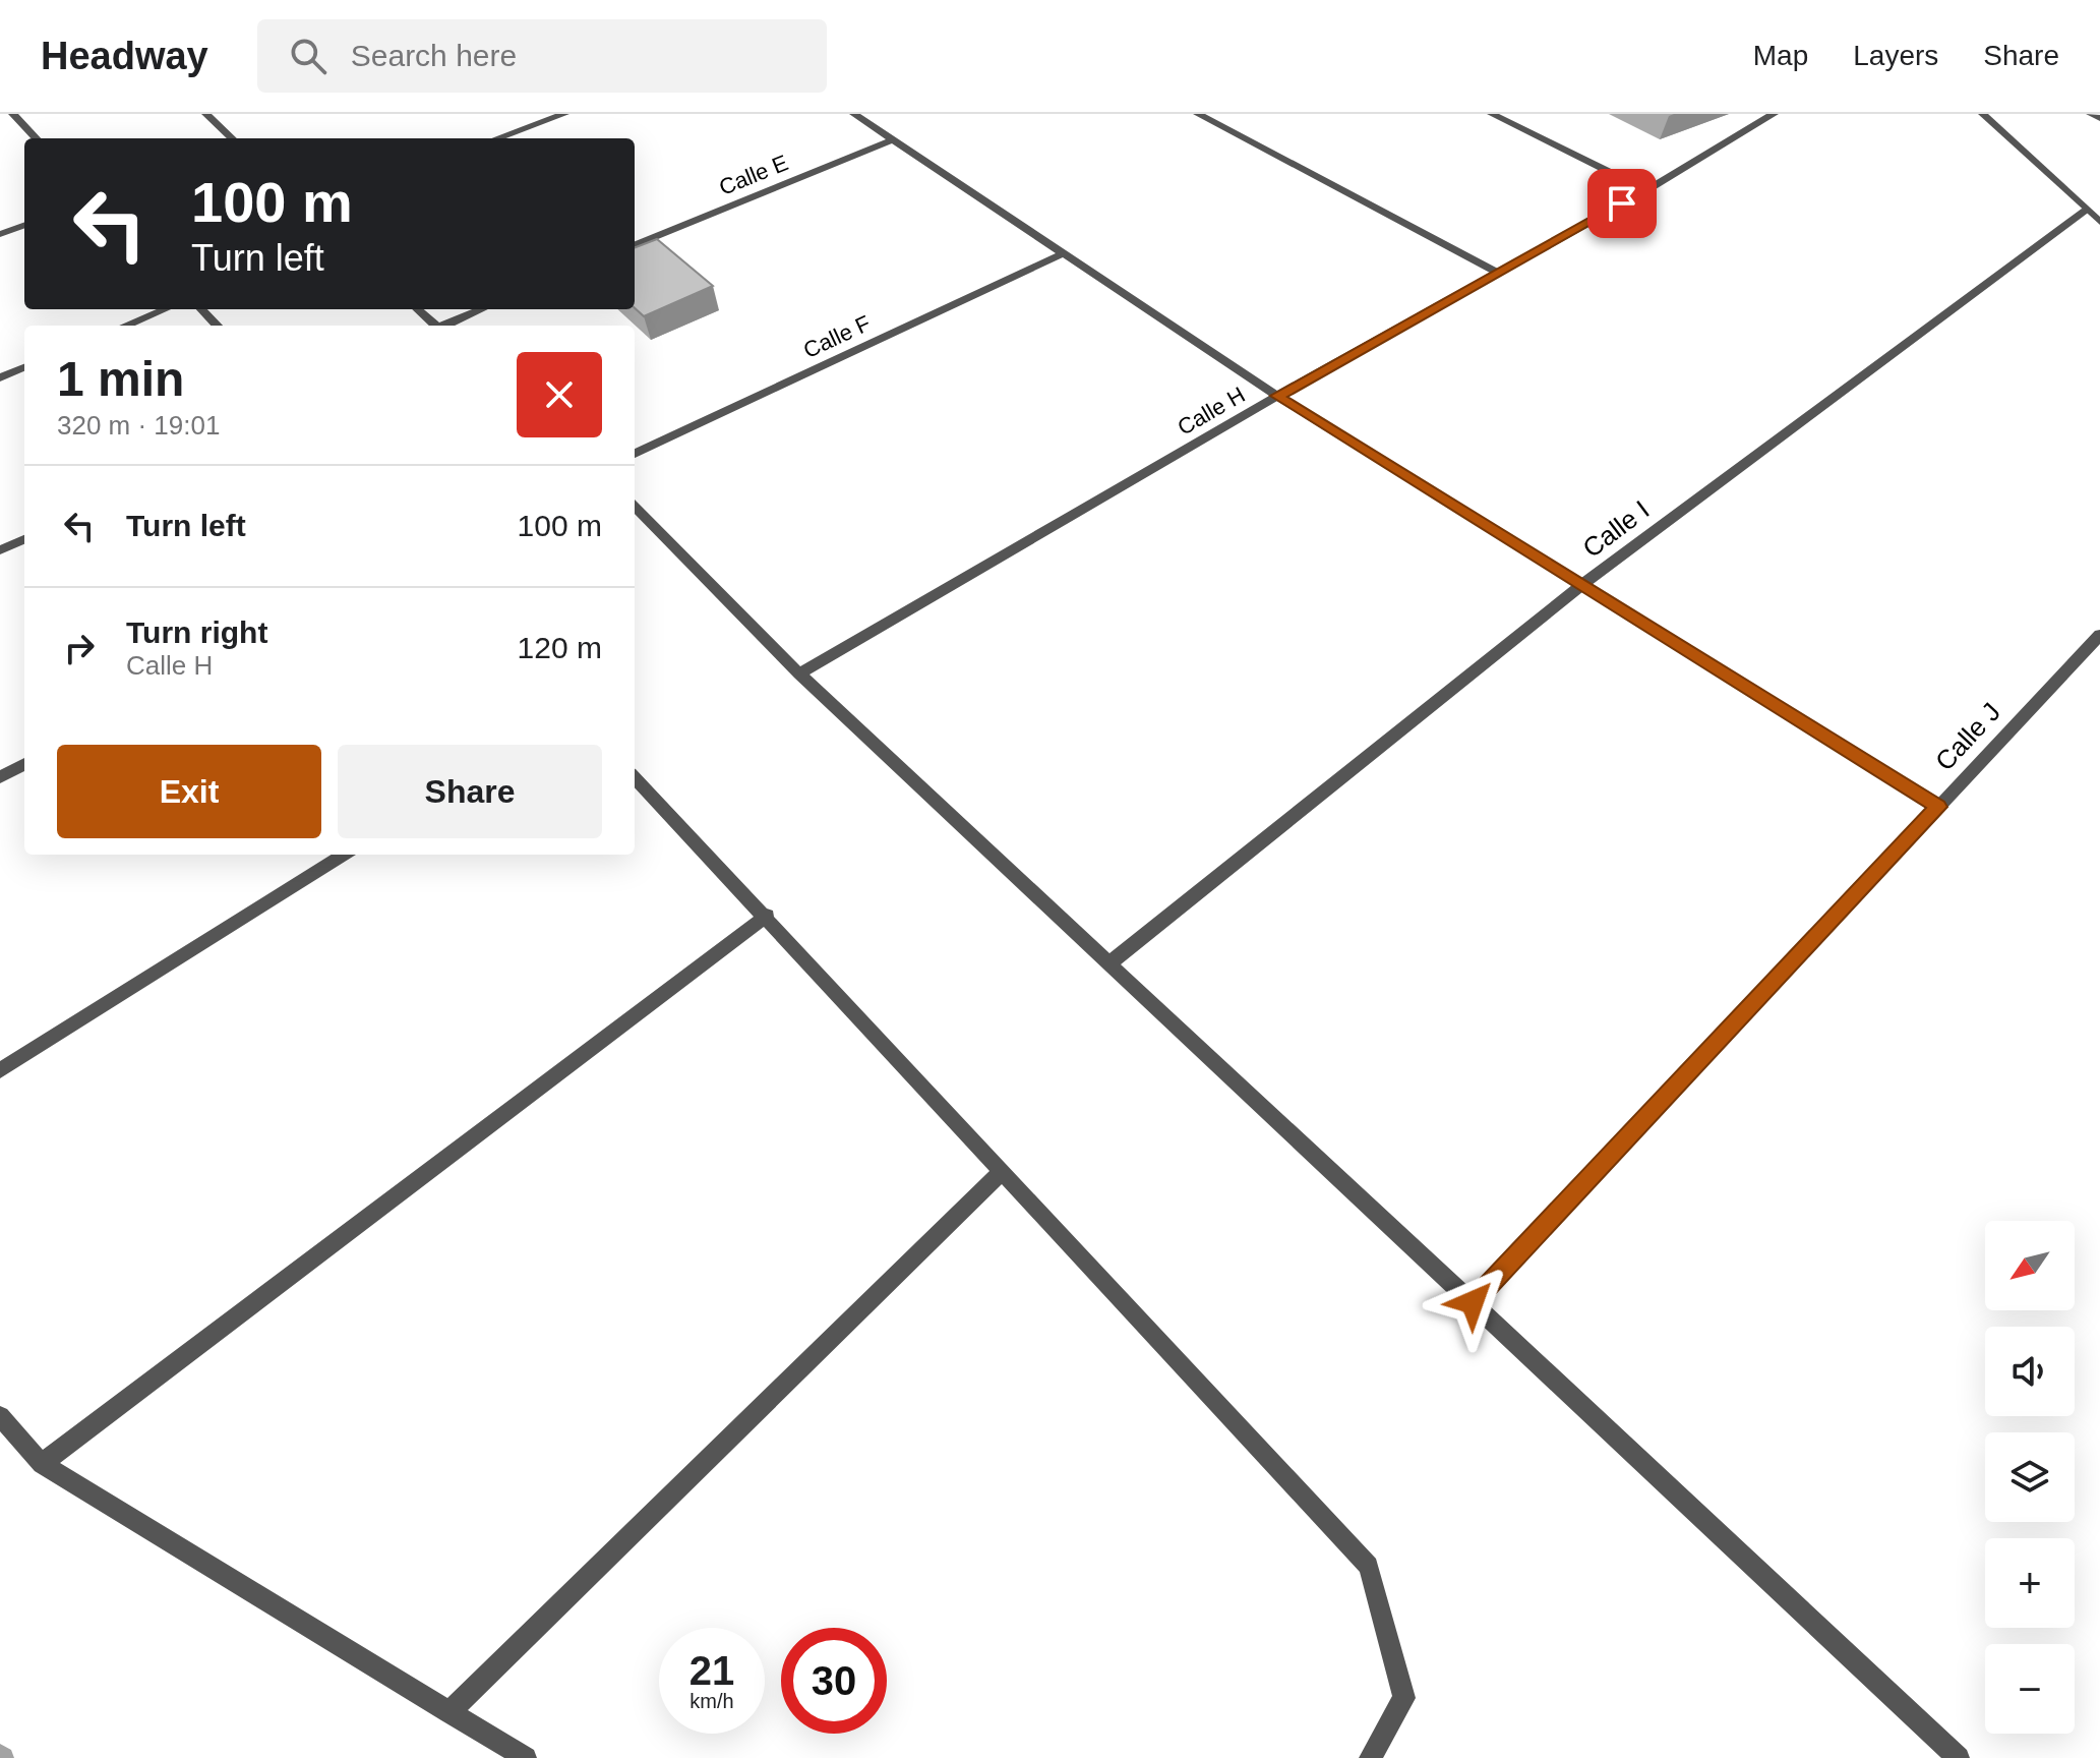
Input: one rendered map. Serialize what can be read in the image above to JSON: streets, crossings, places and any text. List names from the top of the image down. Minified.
{"streets":{"street":["Calle E","Calle F","Calle H","Calle I","Calle J"]},"north":"bottom left","page":{"header":"Headway","search":"Search here","nav":["Map","Layers","Share"],"turn":["100 m","Turn left"],"heading":["1 min","320 m · 19:01"],"list":[{"name":"Turn left","value":"100 m"},{"name":"Turn right","note":"Calle H","value":"120 m"}],"buttons":["Exit","Share"],"map_buttons":["+","−"],"speed":"21 km/h","limit":"30"}}
